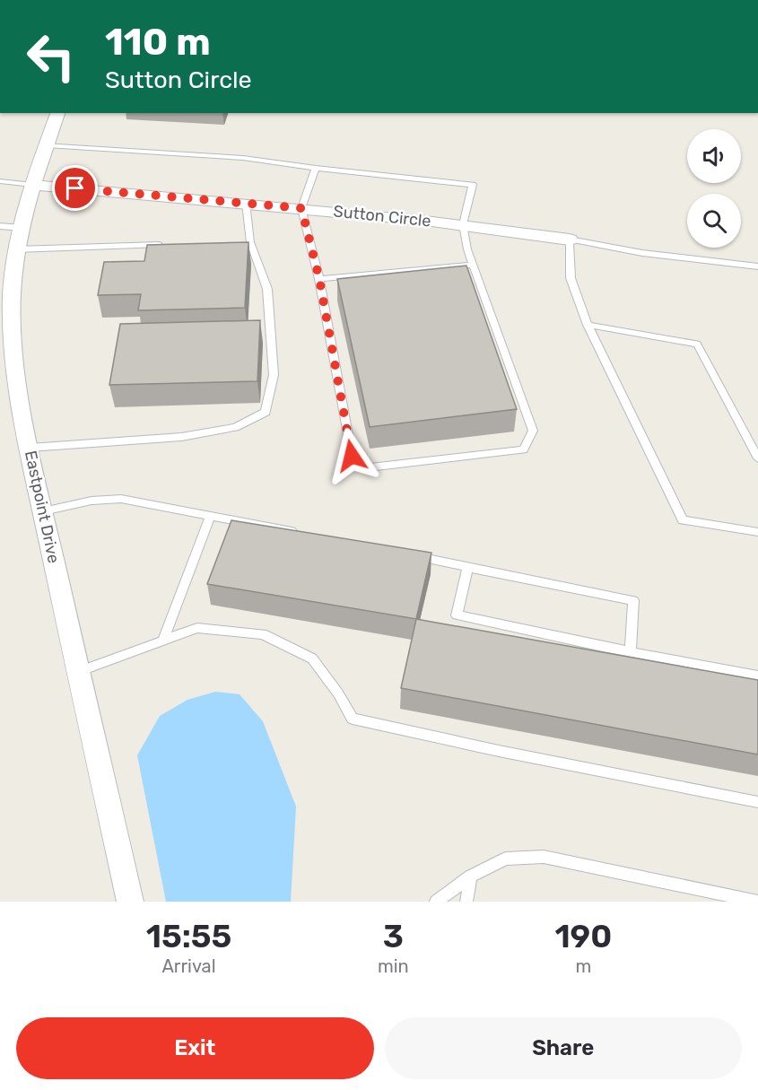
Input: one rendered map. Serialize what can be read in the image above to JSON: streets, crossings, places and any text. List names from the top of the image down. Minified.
{"streets":{"street":["Sutton Circle","Eastpoint Drive"]},"crossings":[["Sutton Circle","Eastpoint Drive"]],"page":{"turn":["110 m","Sutton Circle"],"eta":["15:55","Arrival","3","min","190","m"],"buttons":["Exit","Share"]}}
